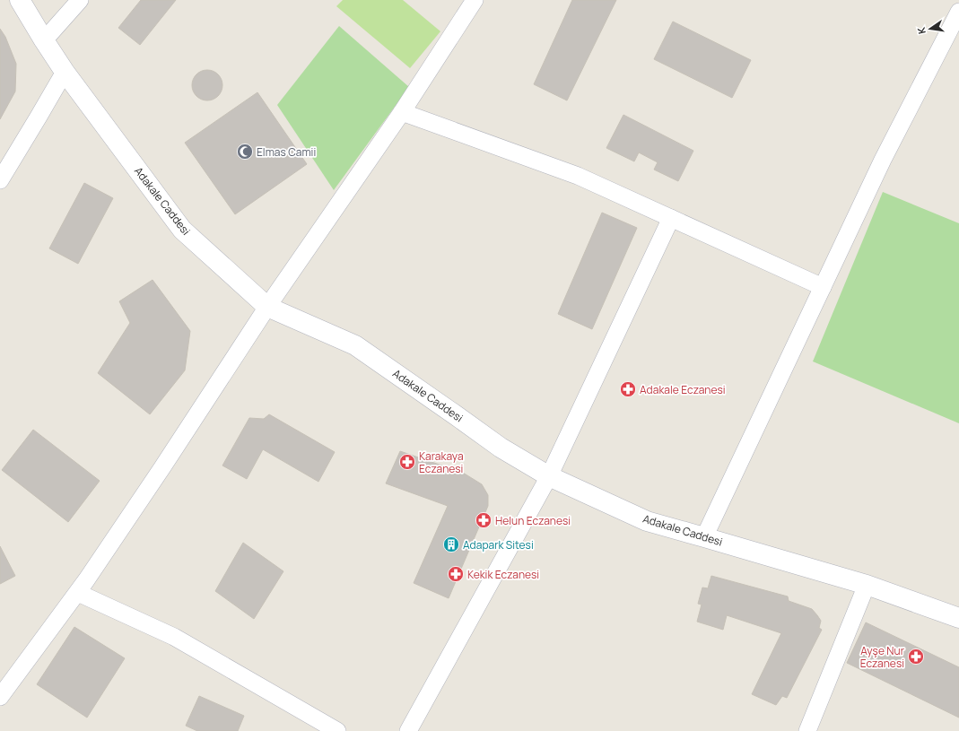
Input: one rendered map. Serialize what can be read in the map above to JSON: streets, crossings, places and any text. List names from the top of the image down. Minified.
{"streets":{"street":["Adakale Caddesi"]},"places":{"mosque":["Elmas Camii"],"pharmacy":["Adakale Eczanesi","Karakaya Eczanesi","Helun Eczanesi","Kekik Eczanesi","Ayşe Nur Eczanesi"],"building":["Adapark Sitesi"]},"north":"left"}
